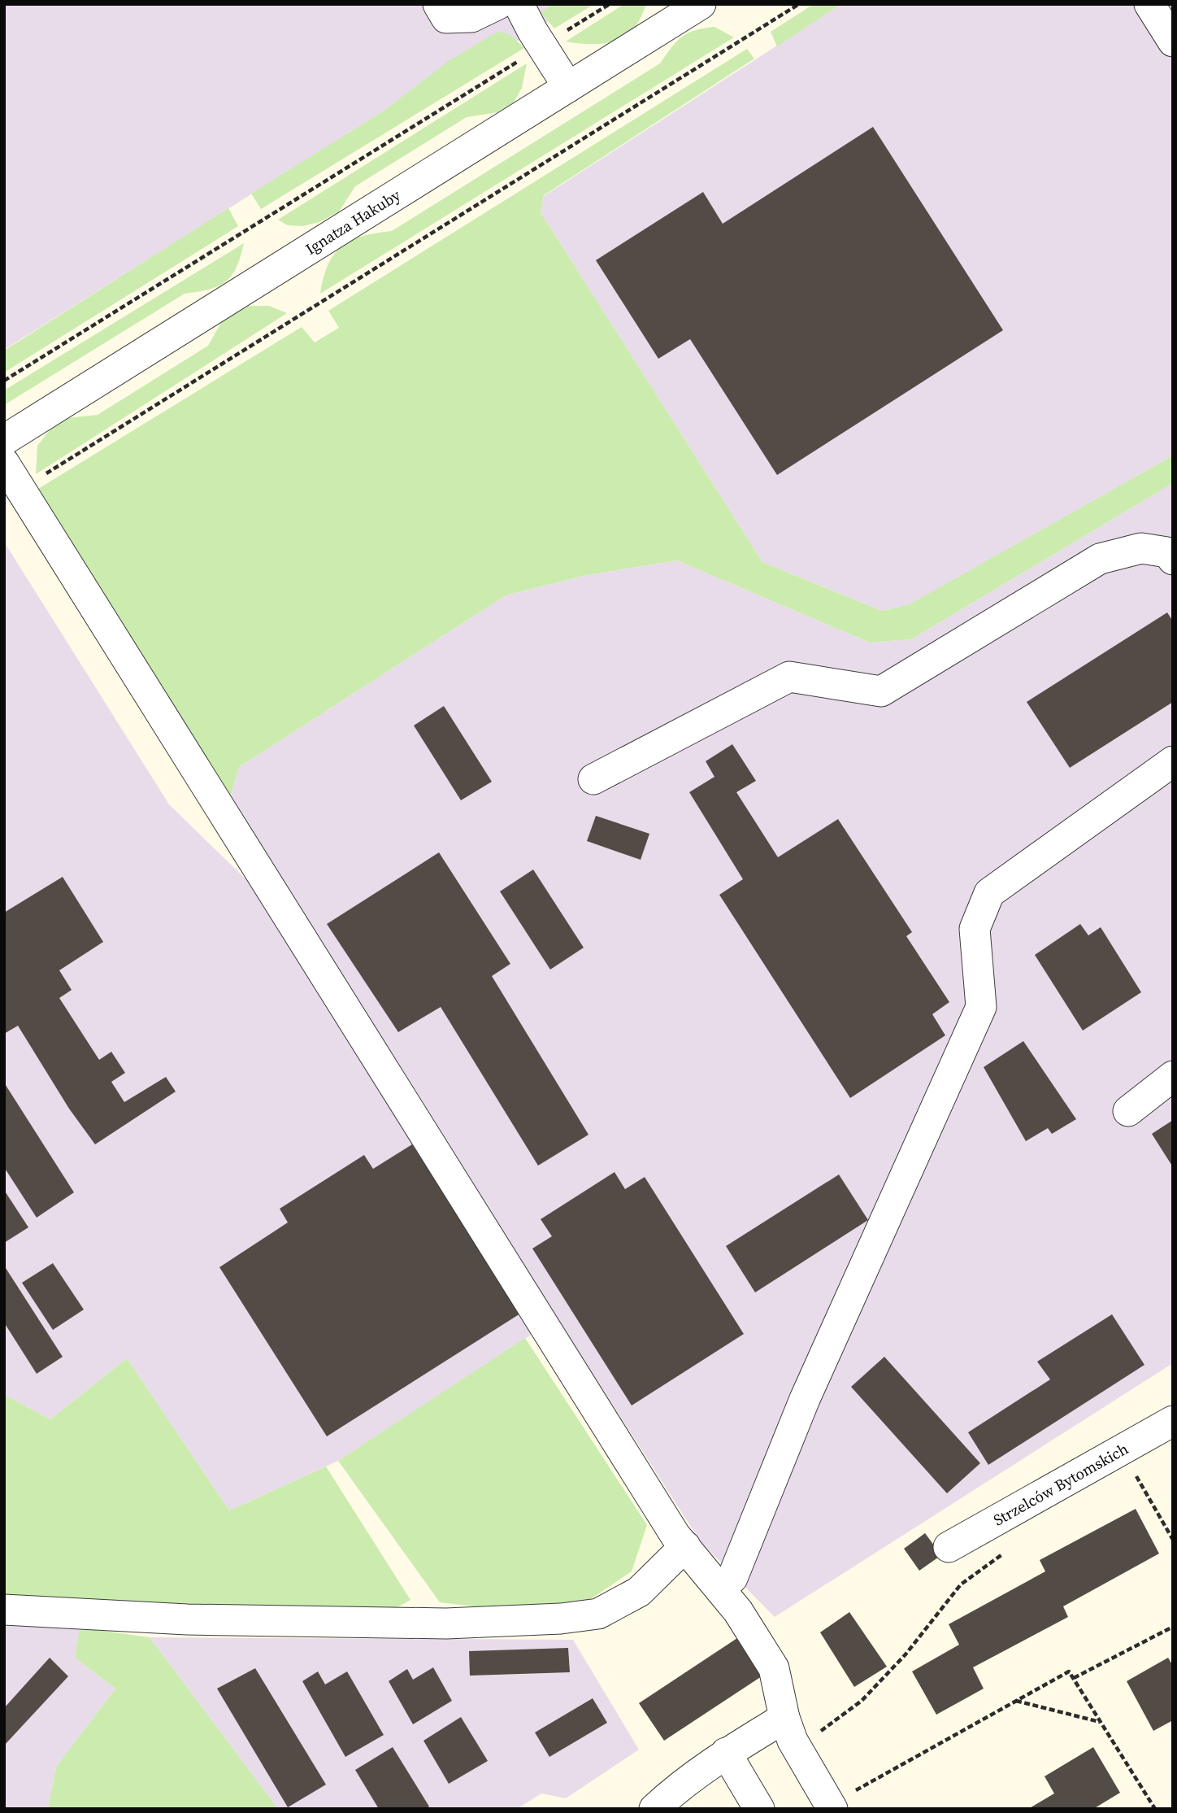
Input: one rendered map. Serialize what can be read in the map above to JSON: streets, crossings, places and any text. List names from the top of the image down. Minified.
{"streets":{"street":["Ignatza Hakuby","Strzelców Bytomskich"]}}
